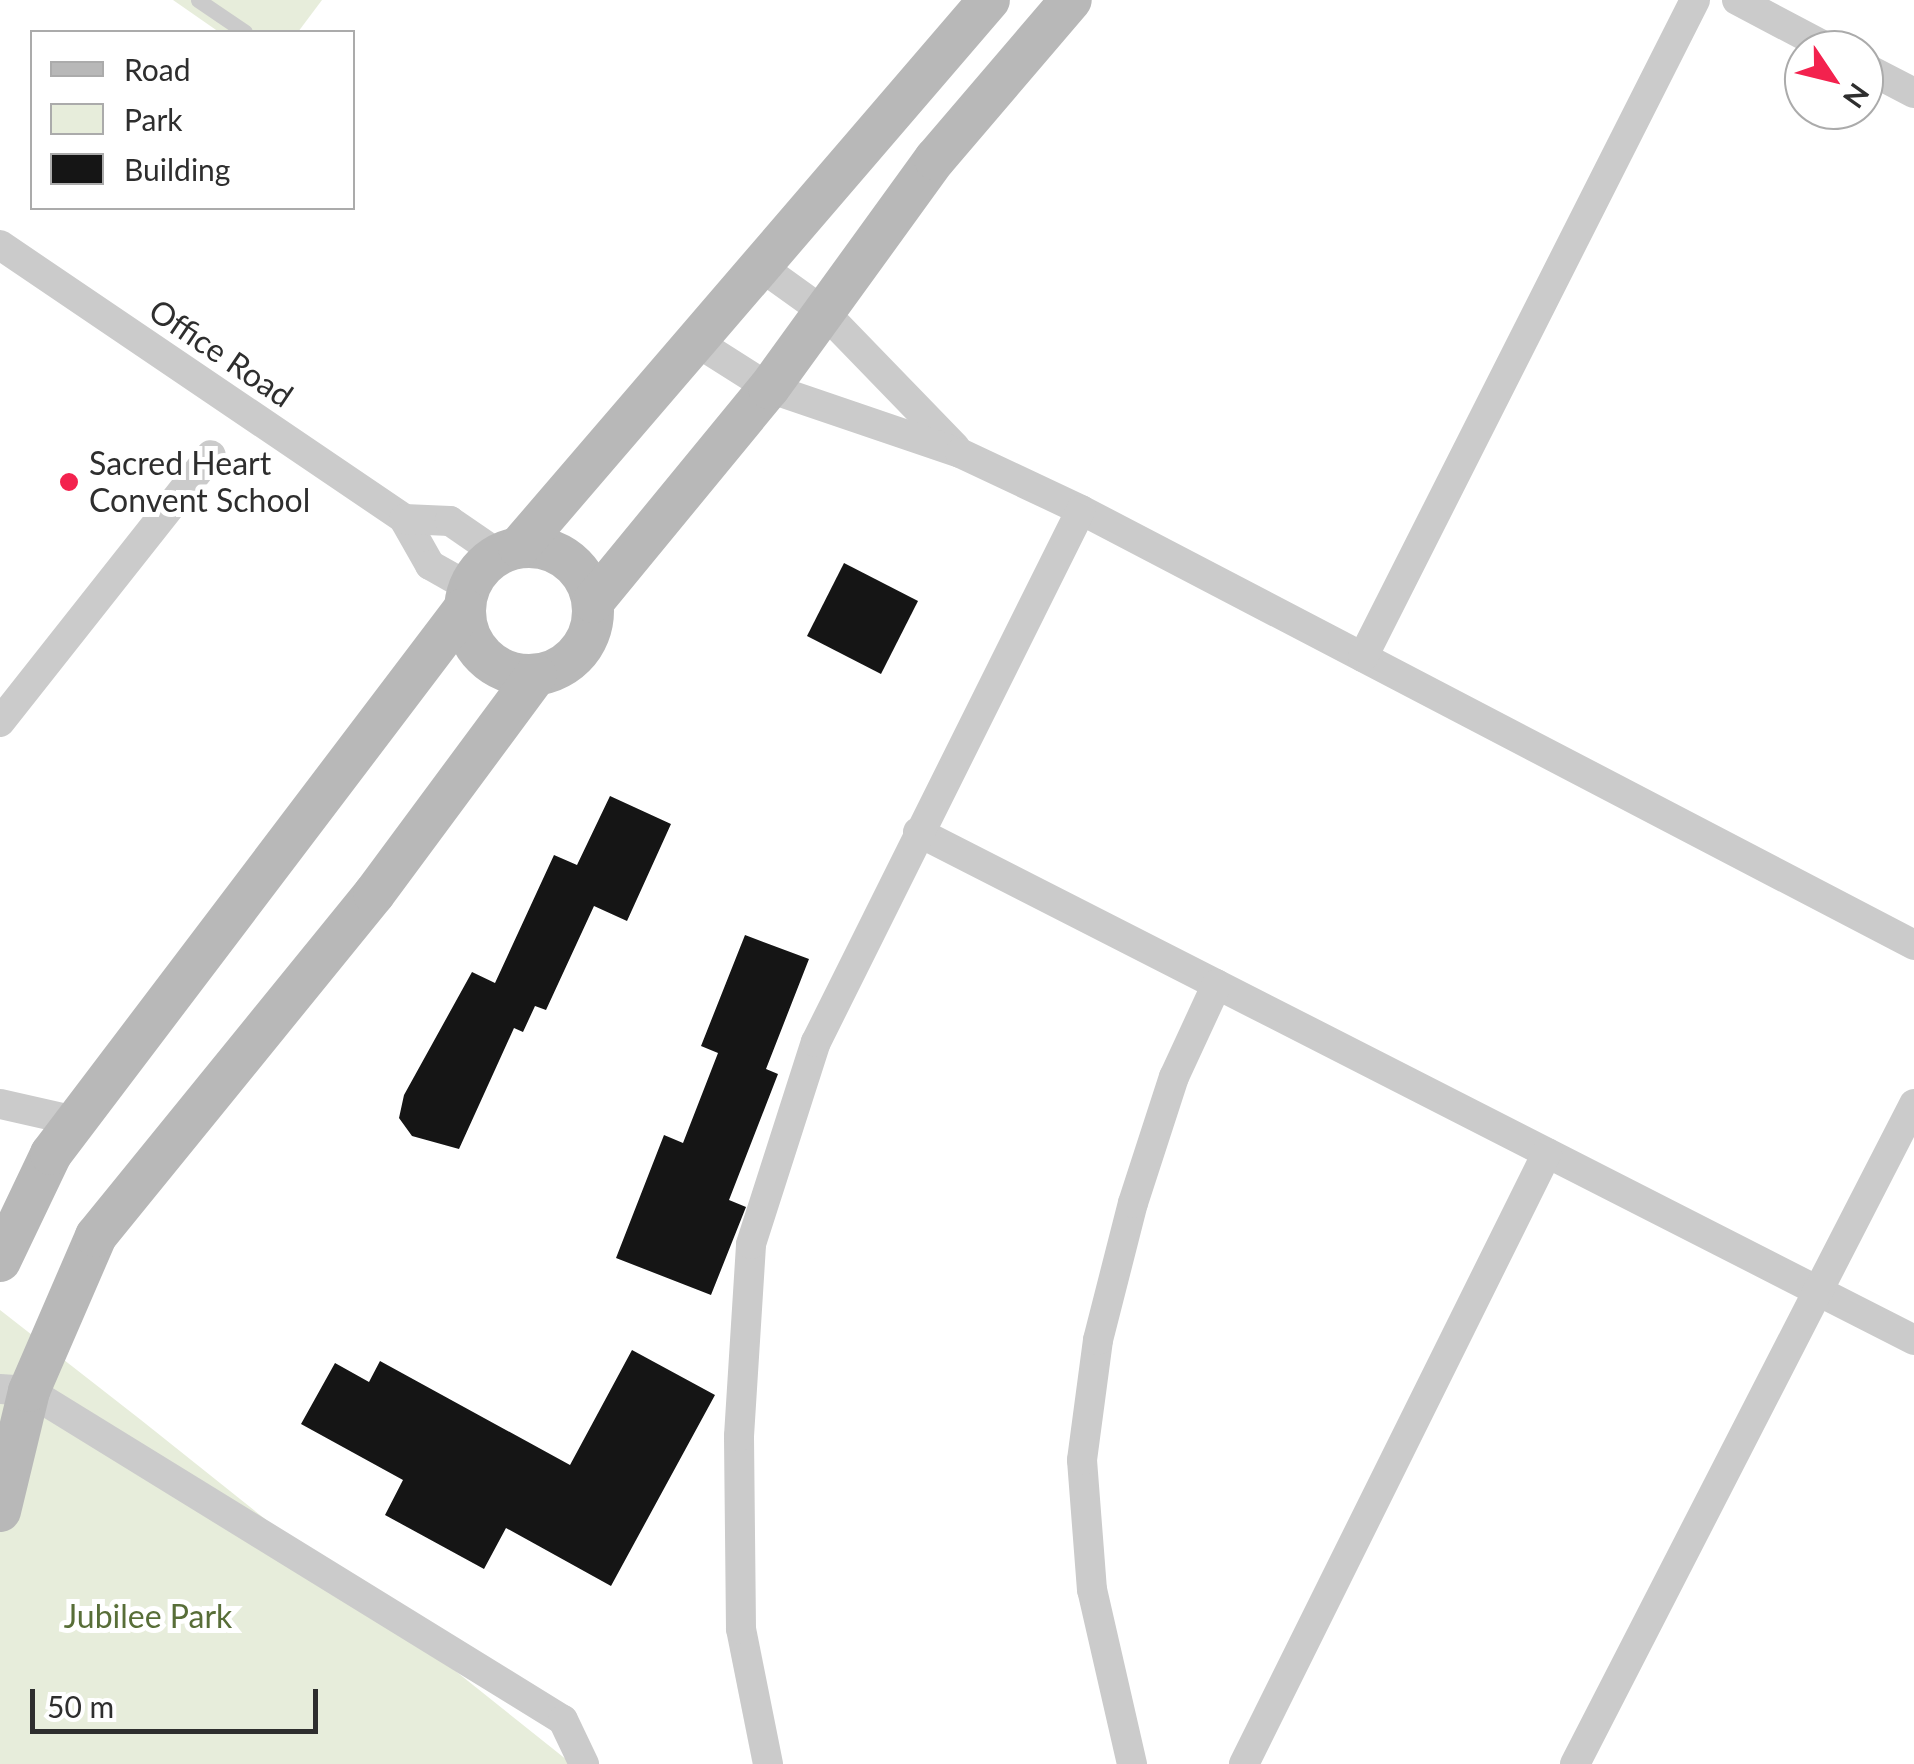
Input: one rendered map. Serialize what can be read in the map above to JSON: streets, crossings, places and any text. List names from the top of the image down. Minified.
{"streets":{"street":["Office Road"]},"parks":["Jubilee Park"],"places":["Sacred Heart Convent School"],"legend":["Road","Park","Building"],"scale_bar":"50 m","north":"bottom right"}
